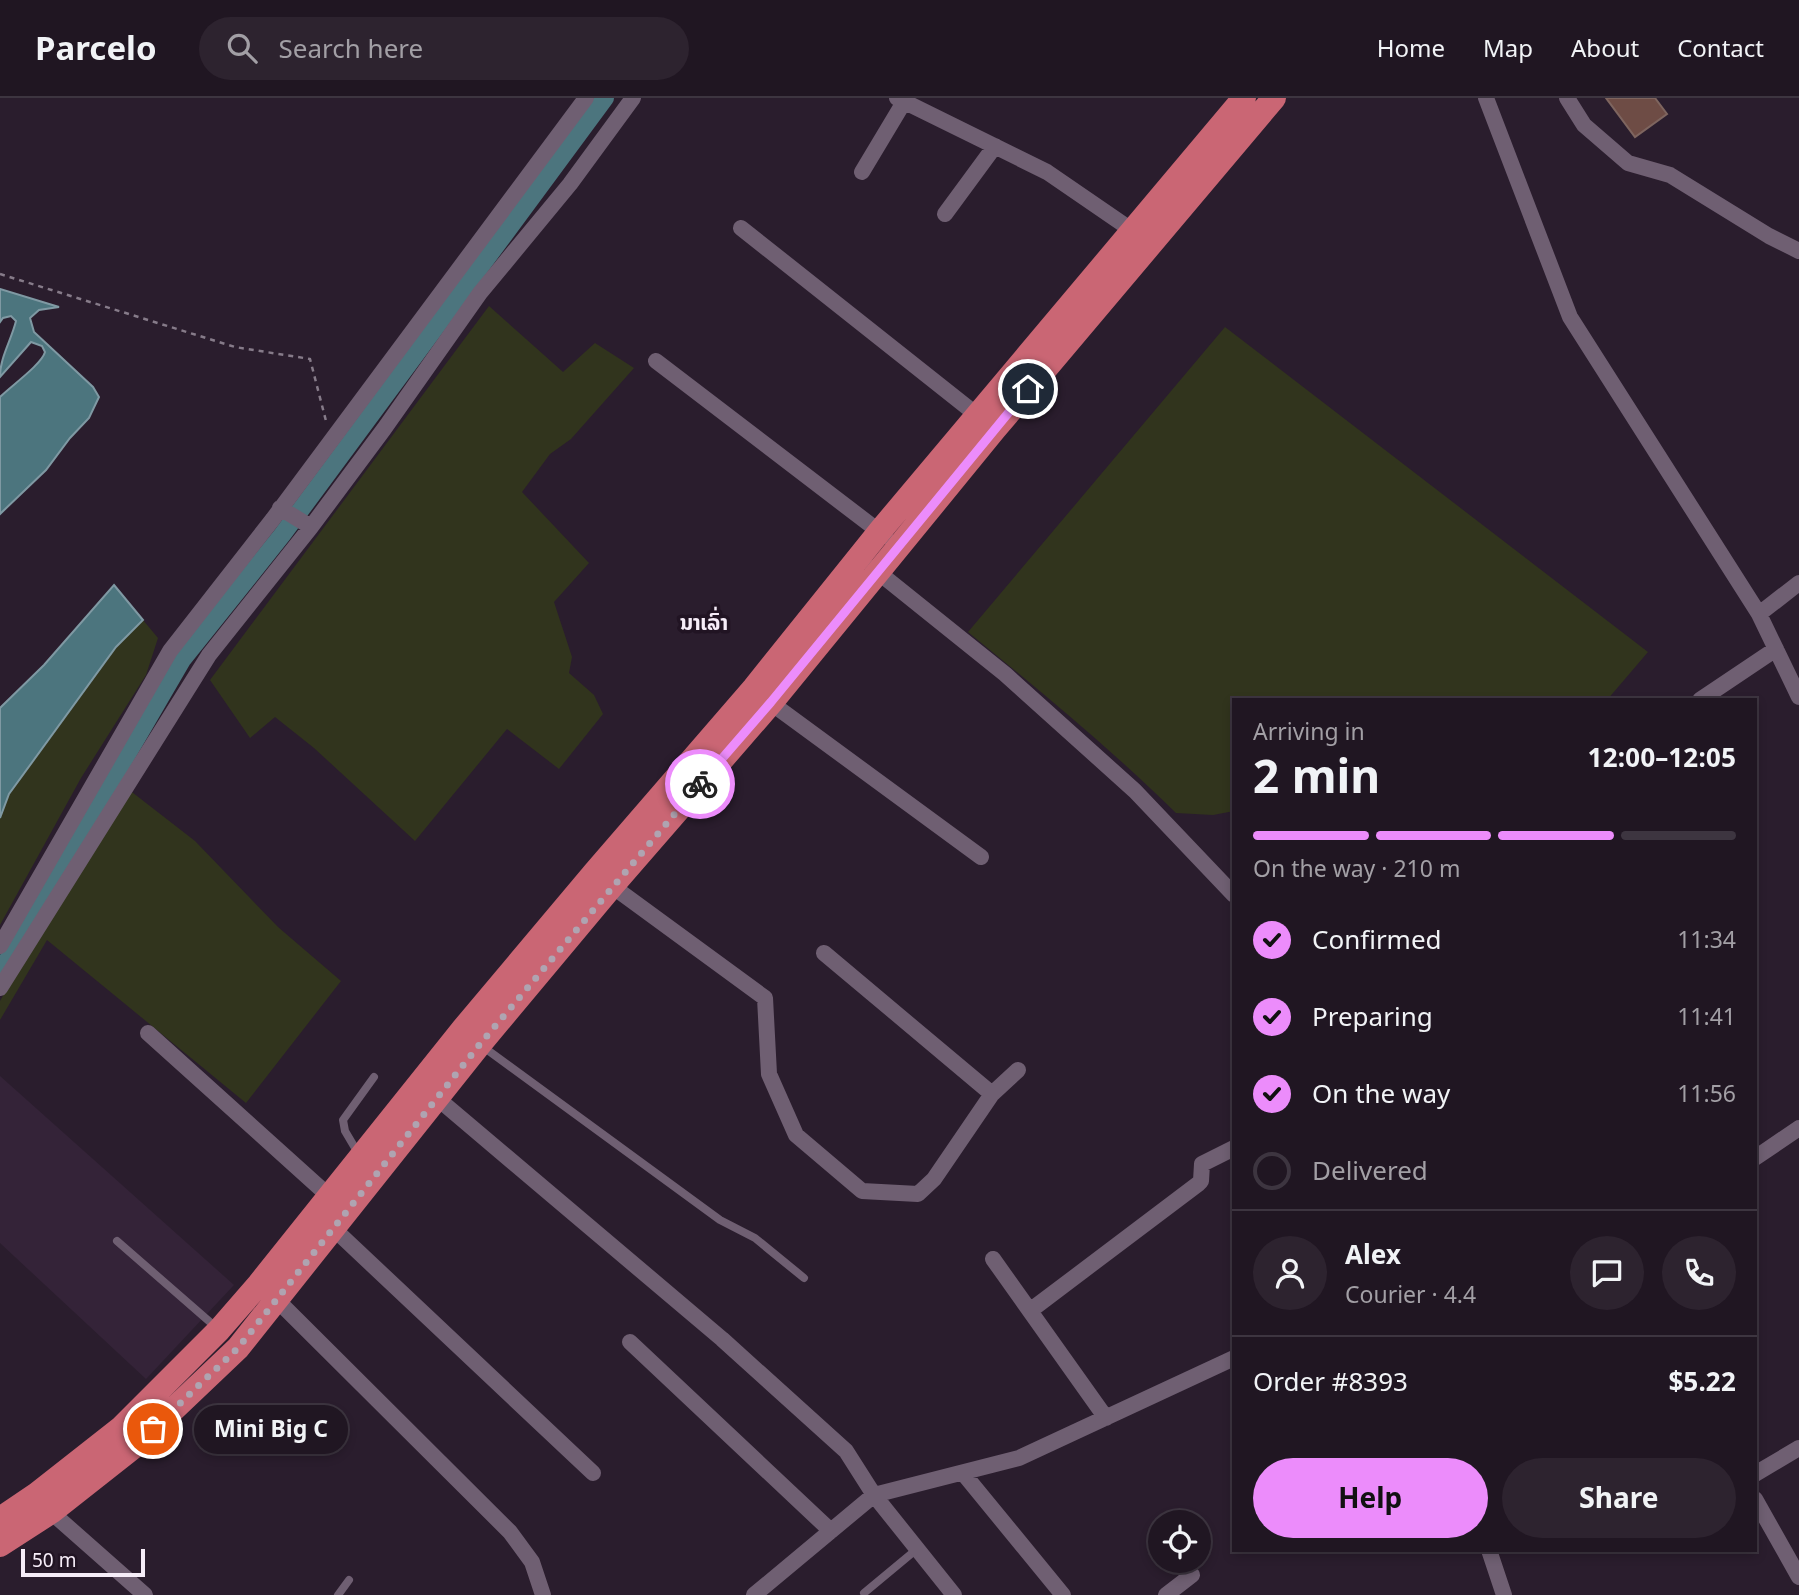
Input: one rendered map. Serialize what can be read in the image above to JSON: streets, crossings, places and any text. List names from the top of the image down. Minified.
{"districts":["ນາເລົ່າ"],"places":["Mini Big C"],"scale_bar":"50 m","page":{"header":"Parcelo","search":"Search here","nav":["Home","Map","About","Contact"],"heading":["2 min","Arriving in","12:00–12:05"],"panel":["Alex","Courier · 4.4","Order #8393","$5.22"],"bar":"On the way · 210 m","list":[["Confirmed","11:34"],["Preparing","11:41"],["On the way","11:56"],"Delivered"],"bubble":"Mini Big C","buttons":["Help","Share"],"scale":"50 m"}}
